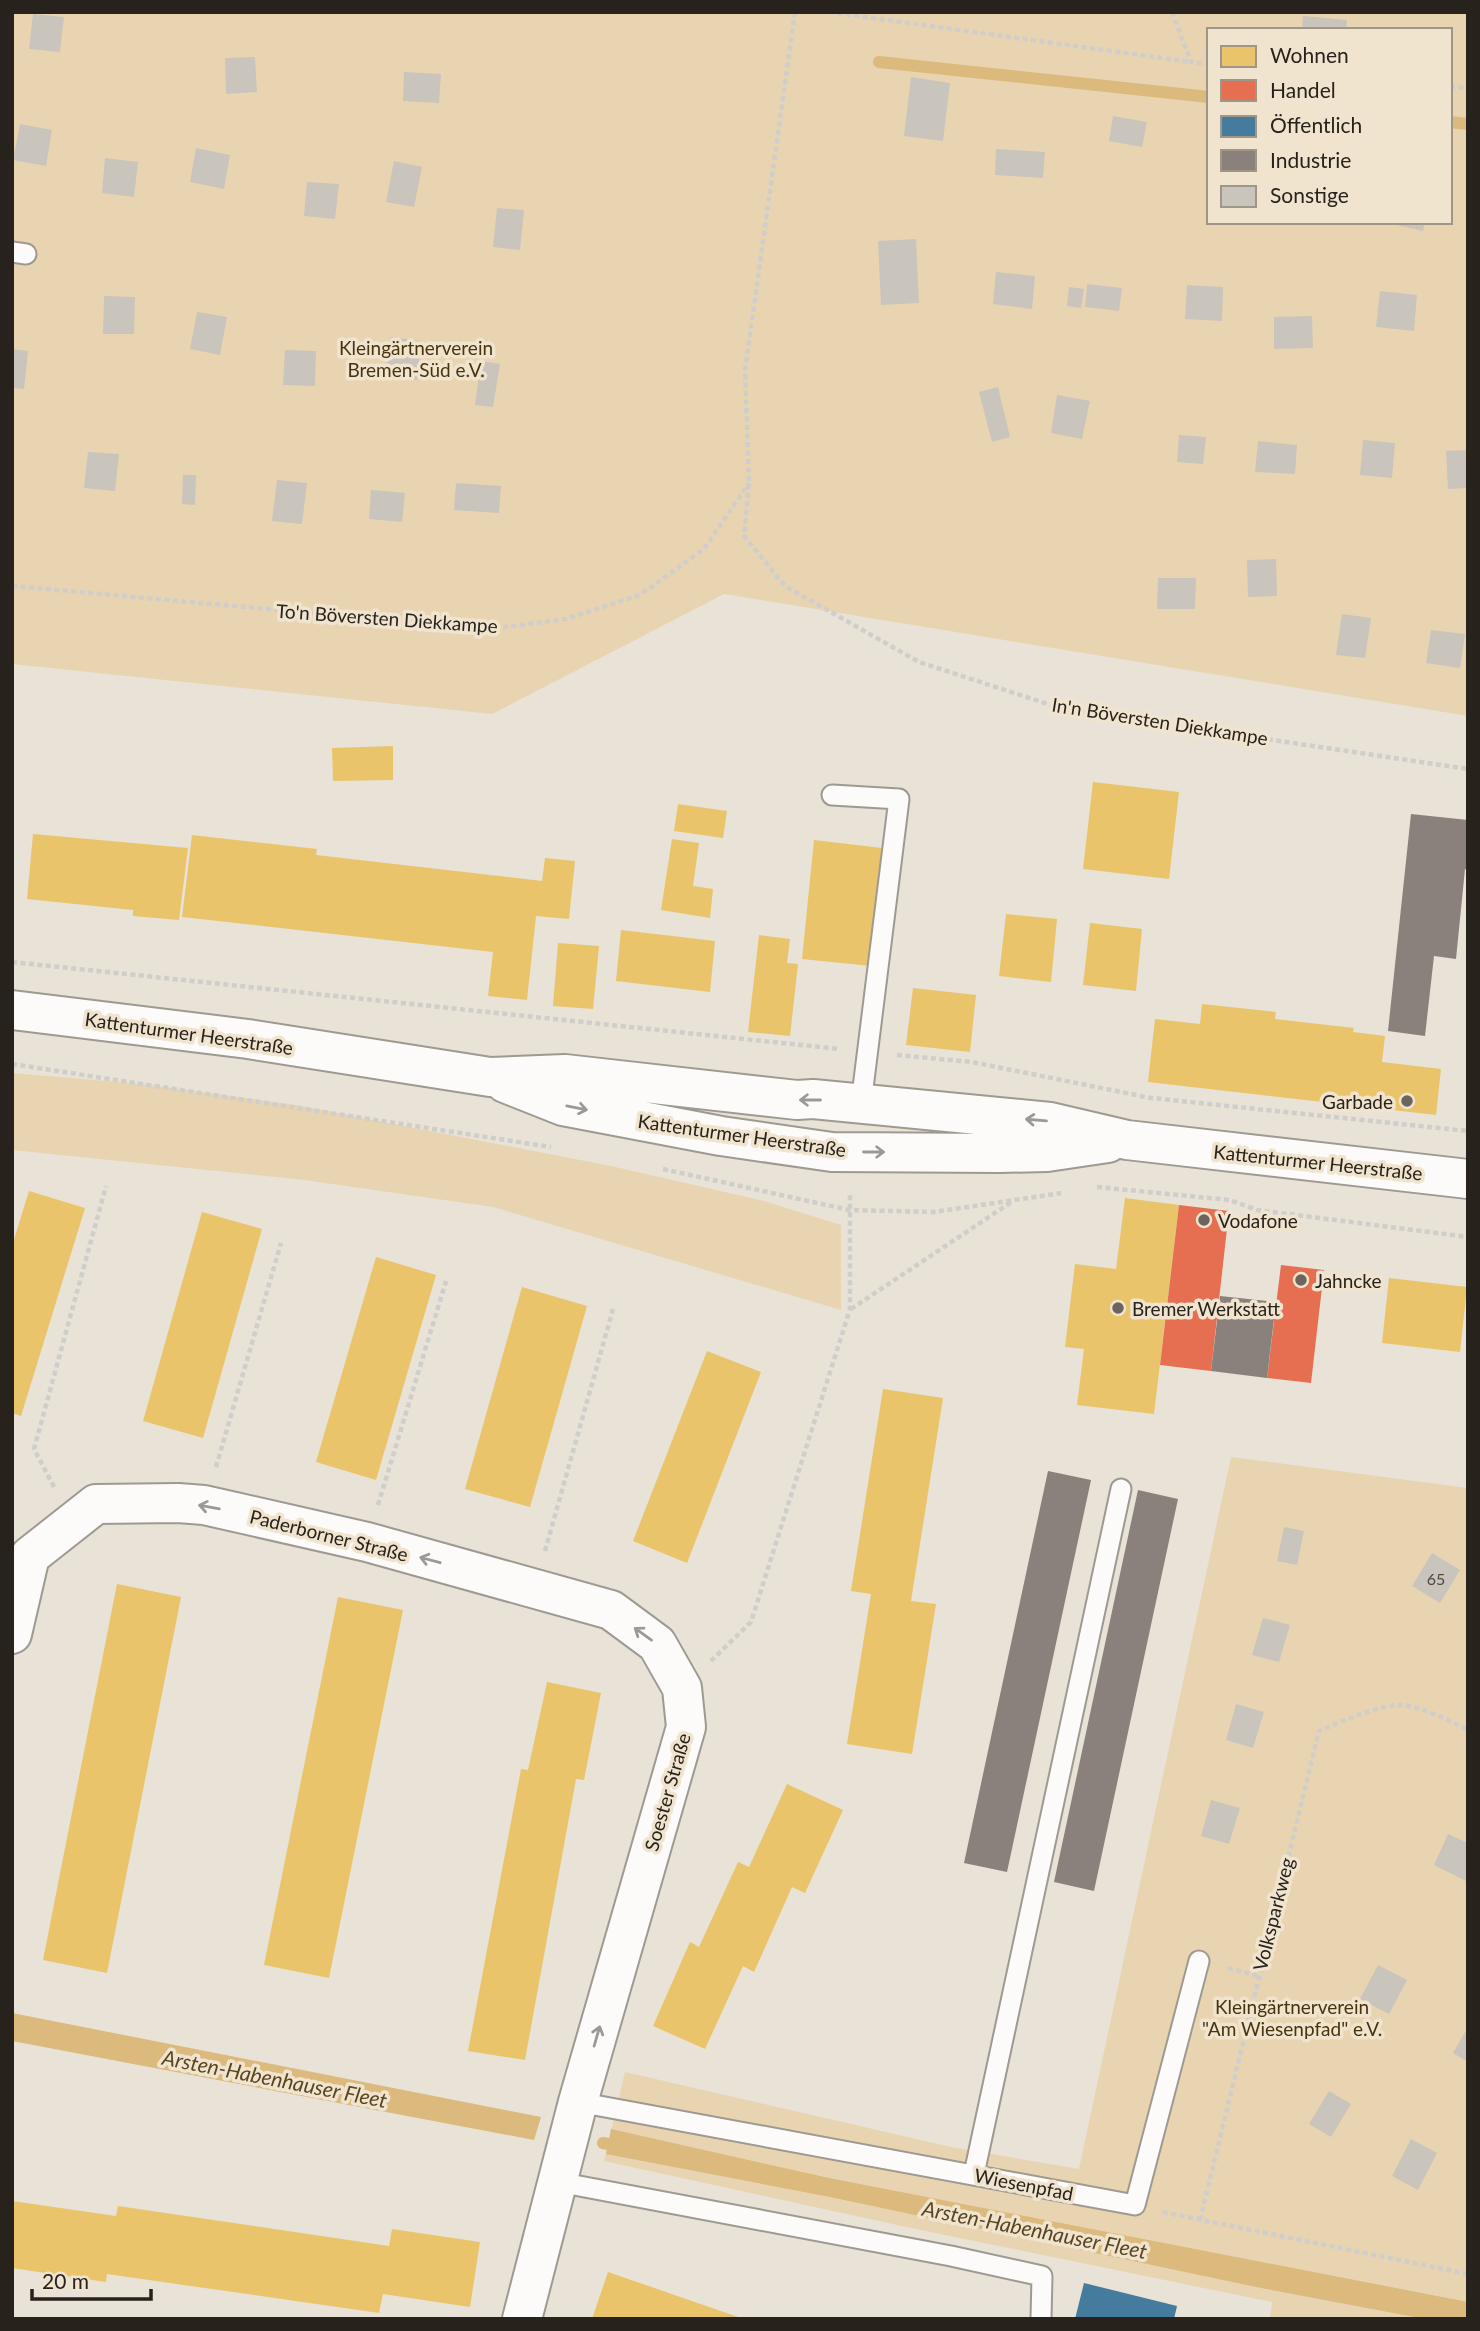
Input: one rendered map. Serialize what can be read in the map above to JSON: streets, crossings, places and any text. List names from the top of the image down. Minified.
{"streets":{"main road":["Kattenturmer Heerstraße","Paderborner Straße","Soester Straße"],"lane":["Wiesenpfad"],"path":["To'n Böversten Diekkampe","In'n Böversten Diekkampe","Volksparkweg"]},"crossings":[["To'n Böversten Diekkampe","In'n Böversten Diekkampe"],["Paderborner Straße","Soester Straße"],["Soester Straße","Wiesenpfad"]],"one_way":["Paderborner Straße","Soester Straße"],"water":["Arsten-Habenhauser Fleet"],"parks":["Kleingärtnerverein Bremen-Süd e.V.","Kleingärtnerverein \"Am Wiesenpfad\" e.V."],"places":["Garbade","Vodafone","Jahncke","Bremer Werkstatt"],"house_numbers":["65"],"legend":["Wohnen","Handel","Öffentlich","Industrie","Sonstige"],"scale_bar":"20 m"}
